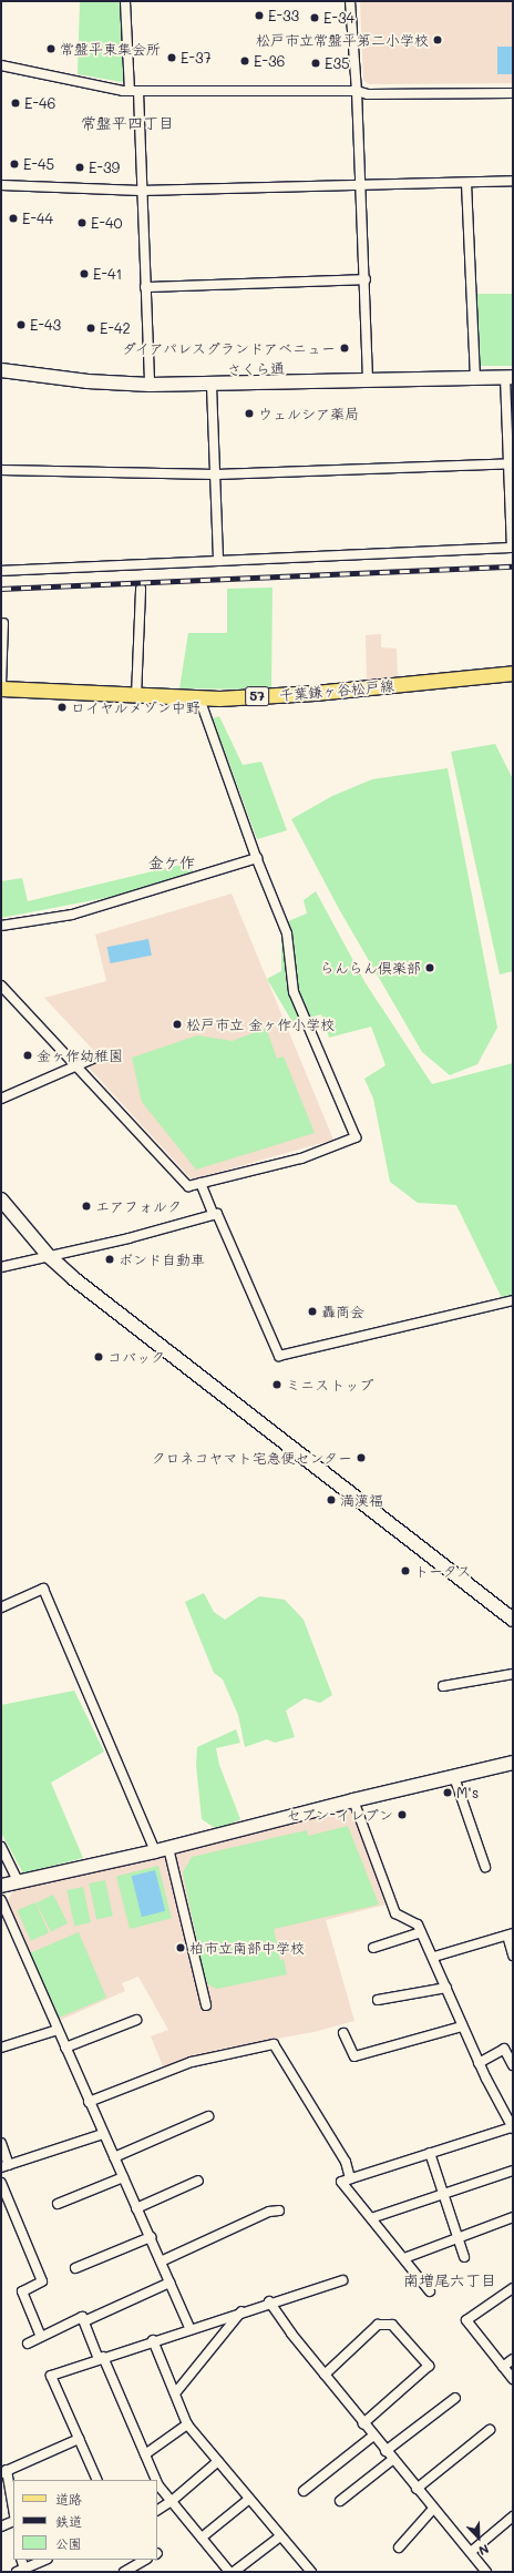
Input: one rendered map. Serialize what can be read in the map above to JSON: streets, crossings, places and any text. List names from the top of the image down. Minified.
{"streets":{"main road":["千葉鎌ヶ谷松戸線","57"],"street":["さくら通"]},"districts":["常盤平四丁目","金ケ作","南増尾六丁目"],"places":["E-33","E-34","松戸市立常盤平第二小学校","常盤平東集会所","E-37","E-36","E35","E-46","E-45","E-39","E-44","E-40","E-41","E-43","E-42","ダイアパレスグランドアベニュー","ウェルシア薬局","ロイヤルメゾン中野","らんらん倶楽部","松戸市立 金ヶ作小学校","金ヶ作幼稚園","エアフォルク","ボンド自動車","轟商会","コバック","ミニストップ","クロネコヤマト宅急便センター","満漢福","トータス","M‘s","セブン-イレブン","柏市立南部中学校"],"legend":["道路","鉄道","公園"],"north":"bottom right"}
